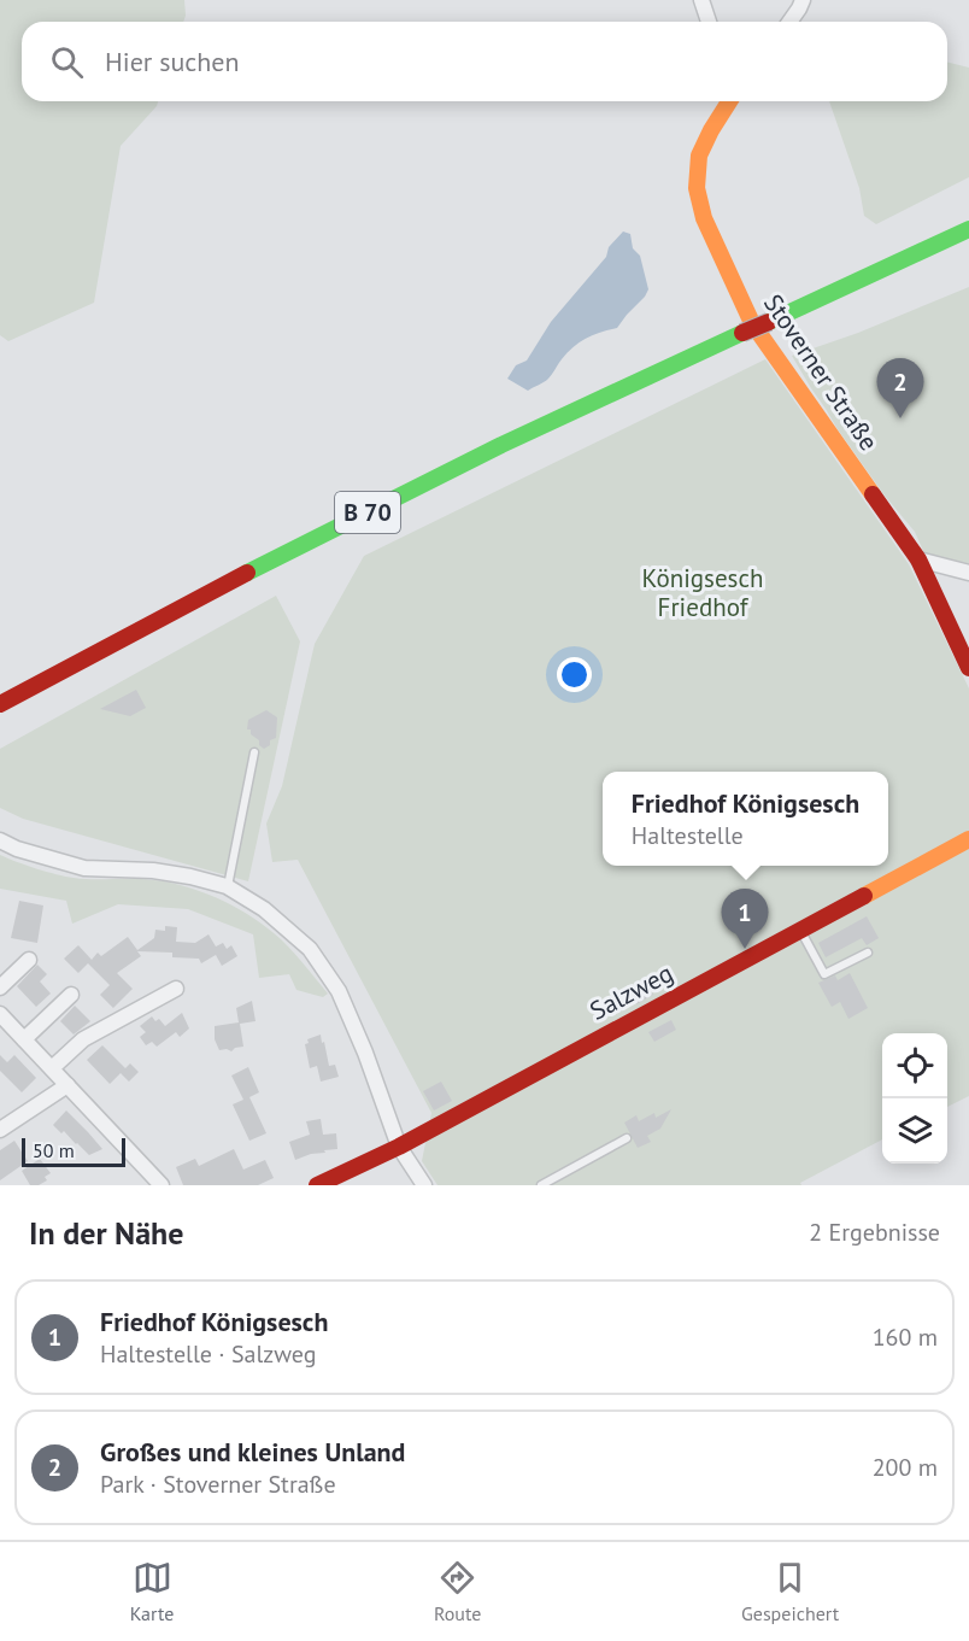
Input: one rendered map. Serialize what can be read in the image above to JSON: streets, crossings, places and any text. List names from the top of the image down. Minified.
{"streets":{"main road":["Stoverner Straße","B 70","Salzweg"]},"parks":["Königsesch Friedhof"],"scale_bar":"50 m","page":{"search":"Hier suchen","pins":["2","1"],"popup":["Friedhof Königsesch","Haltestelle"],"scale":"50 m","heading":["In der Nähe","2 Ergebnisse"],"list":[{"mark":"1","name":"Friedhof Königsesch","note":"Haltestelle · Salzweg","value":"160 m"},{"mark":"2","name":"Großes und kleines Unland","note":"Park · Stoverner Straße","value":"200 m"}],"nav":["Karte","Route","Gespeichert"]}}
